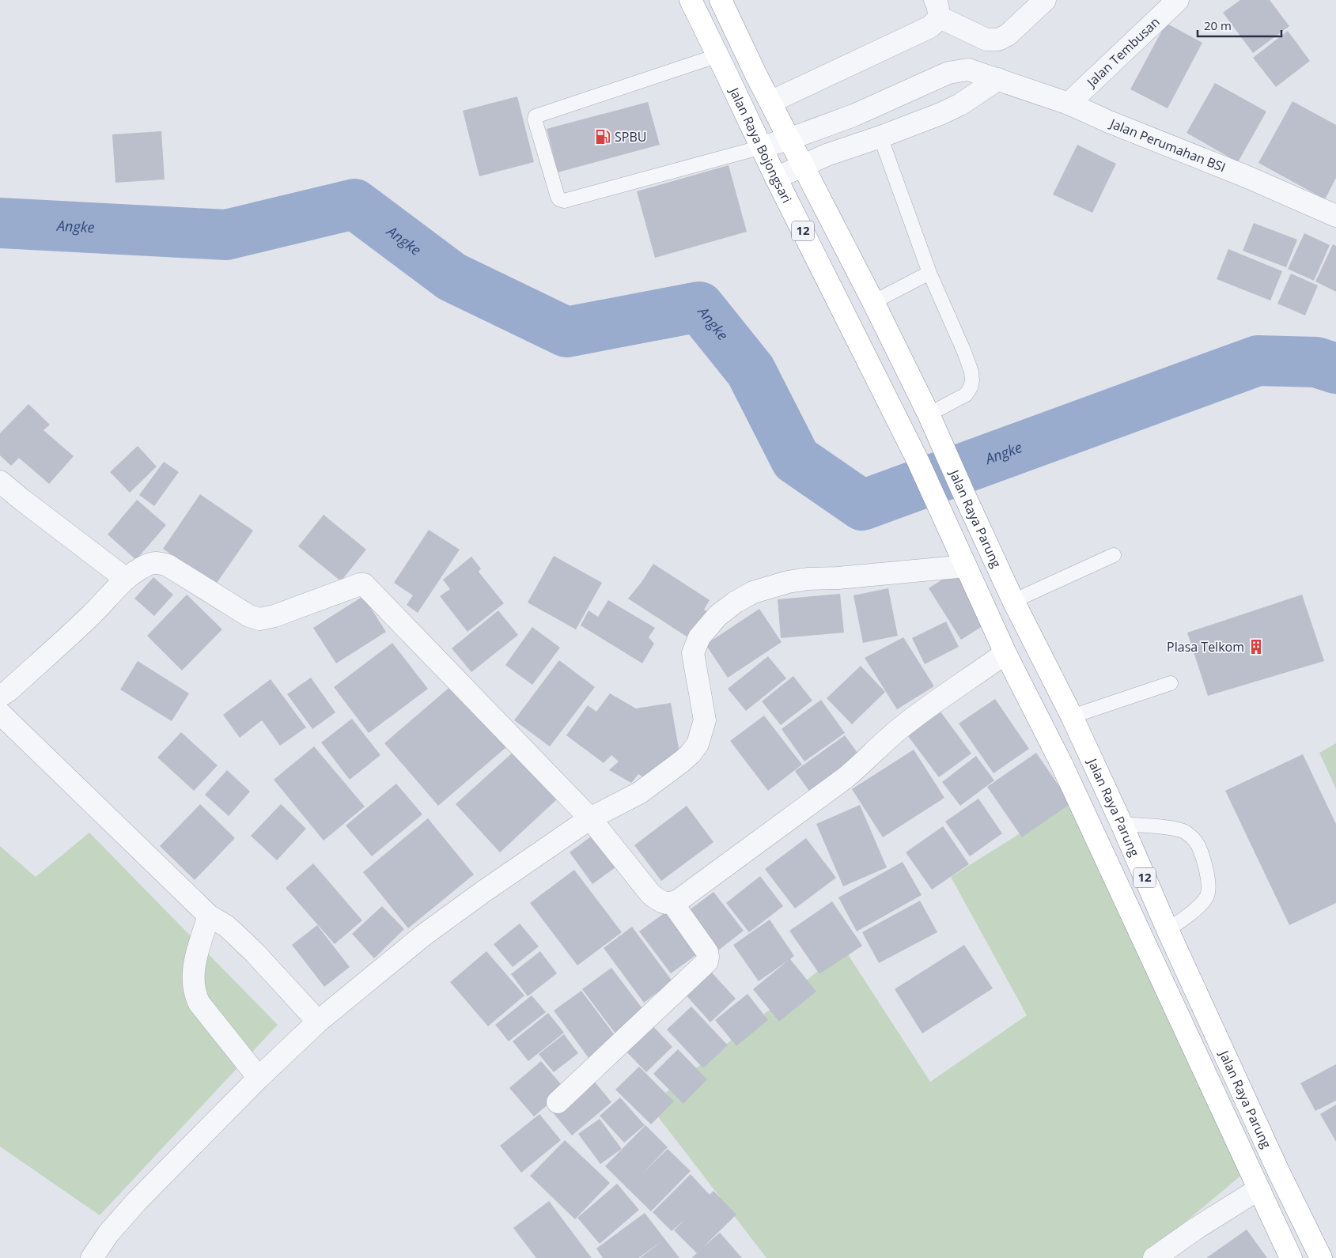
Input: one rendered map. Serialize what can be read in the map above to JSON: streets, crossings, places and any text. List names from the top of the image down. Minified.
{"streets":{"highway":["Jalan Raya Bojongsari","12","Jalan Raya Parung"],"street":["Jalan Tembusan","Jalan Perumahan BSI"]},"crossings":[["Jalan Tembusan","Jalan Perumahan BSI"],["Jalan Raya Bojongsari","Jalan Perumahan BSI"],["Jalan Raya Bojongsari","Jalan Raya Parung"],["Jalan Perumahan BSI","12"],["12","Jalan Raya Parung"]],"water":["Angke"],"places":{"fuel station":["SPBU"],"building":["Plasa Telkom"]},"scale_bar":"20 m"}
